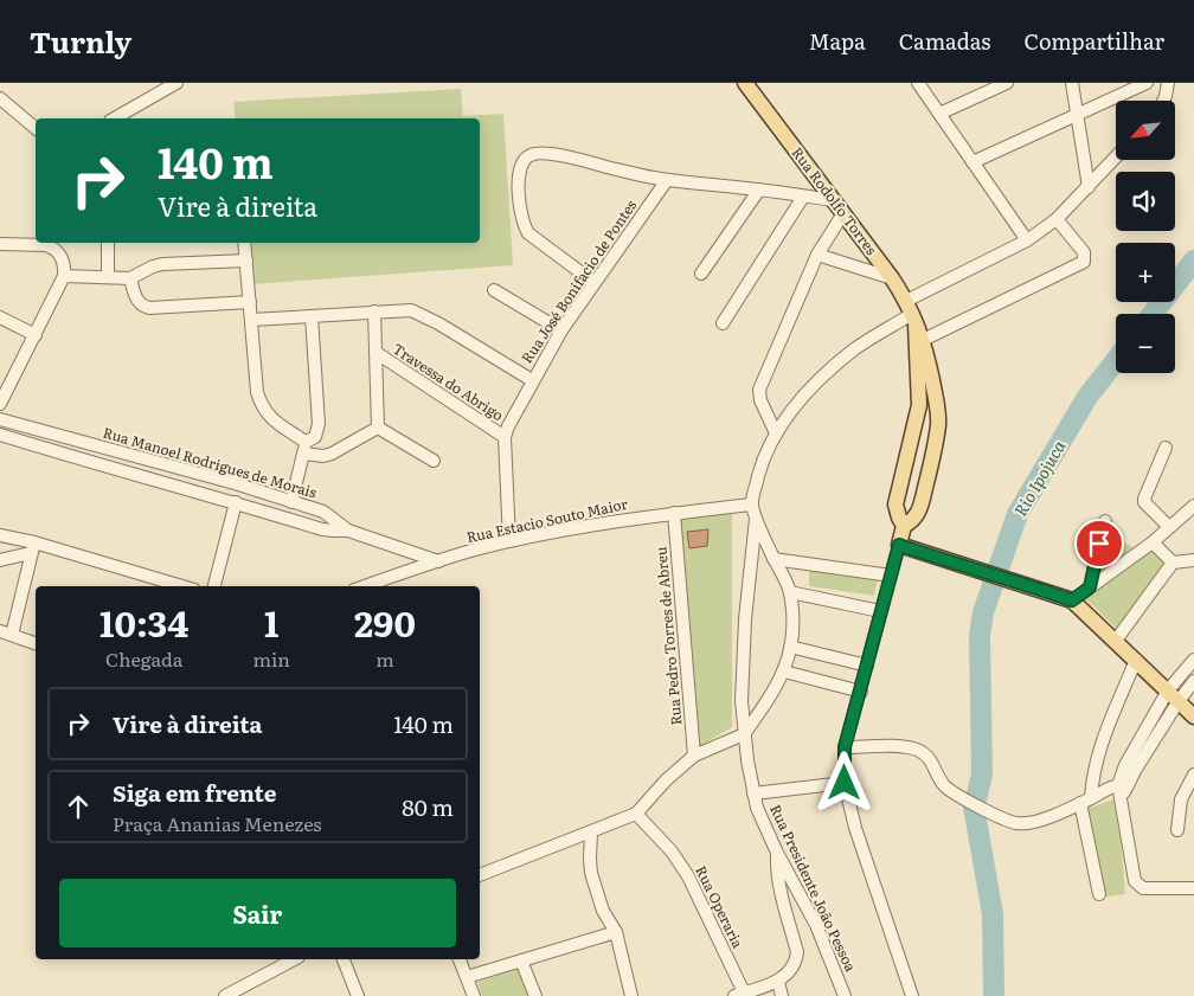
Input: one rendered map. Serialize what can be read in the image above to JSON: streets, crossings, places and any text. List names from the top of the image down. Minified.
{"streets":{"main road":["Rua Rodolfo Torres"],"street":["Rua José Bonifacio de Pontes","Travessa do Abrigo","Rua Manoel Rodrigues de Morais","Rua Estacio Souto Maior","Rua Pedro Torres de Abreu","Rua Presidente João Pessoa","Rua Operaria"]},"crossings":[["Rua José Bonifacio de Pontes","Travessa do Abrigo"],["Rua José Bonifacio de Pontes","Rua Estacio Souto Maior"],["Rua Manoel Rodrigues de Morais","Rua Estacio Souto Maior"],["Rua Estacio Souto Maior","Rua Pedro Torres de Abreu"],["Rua Estacio Souto Maior","Rua Presidente João Pessoa"]],"water":["Rio Ipojuca"],"north":"bottom left","page":{"header":"Turnly","nav":["Mapa","Camadas","Compartilhar"],"map_buttons":["+","−"],"turn":["140 m","Vire à direita"],"eta":["10:34","Chegada","1","min","290","m"],"list":[{"name":"Vire à direita","value":"140 m"},{"name":"Siga em frente","note":"Praça Ananias Menezes","value":"80 m"}],"buttons":"Sair"}}
